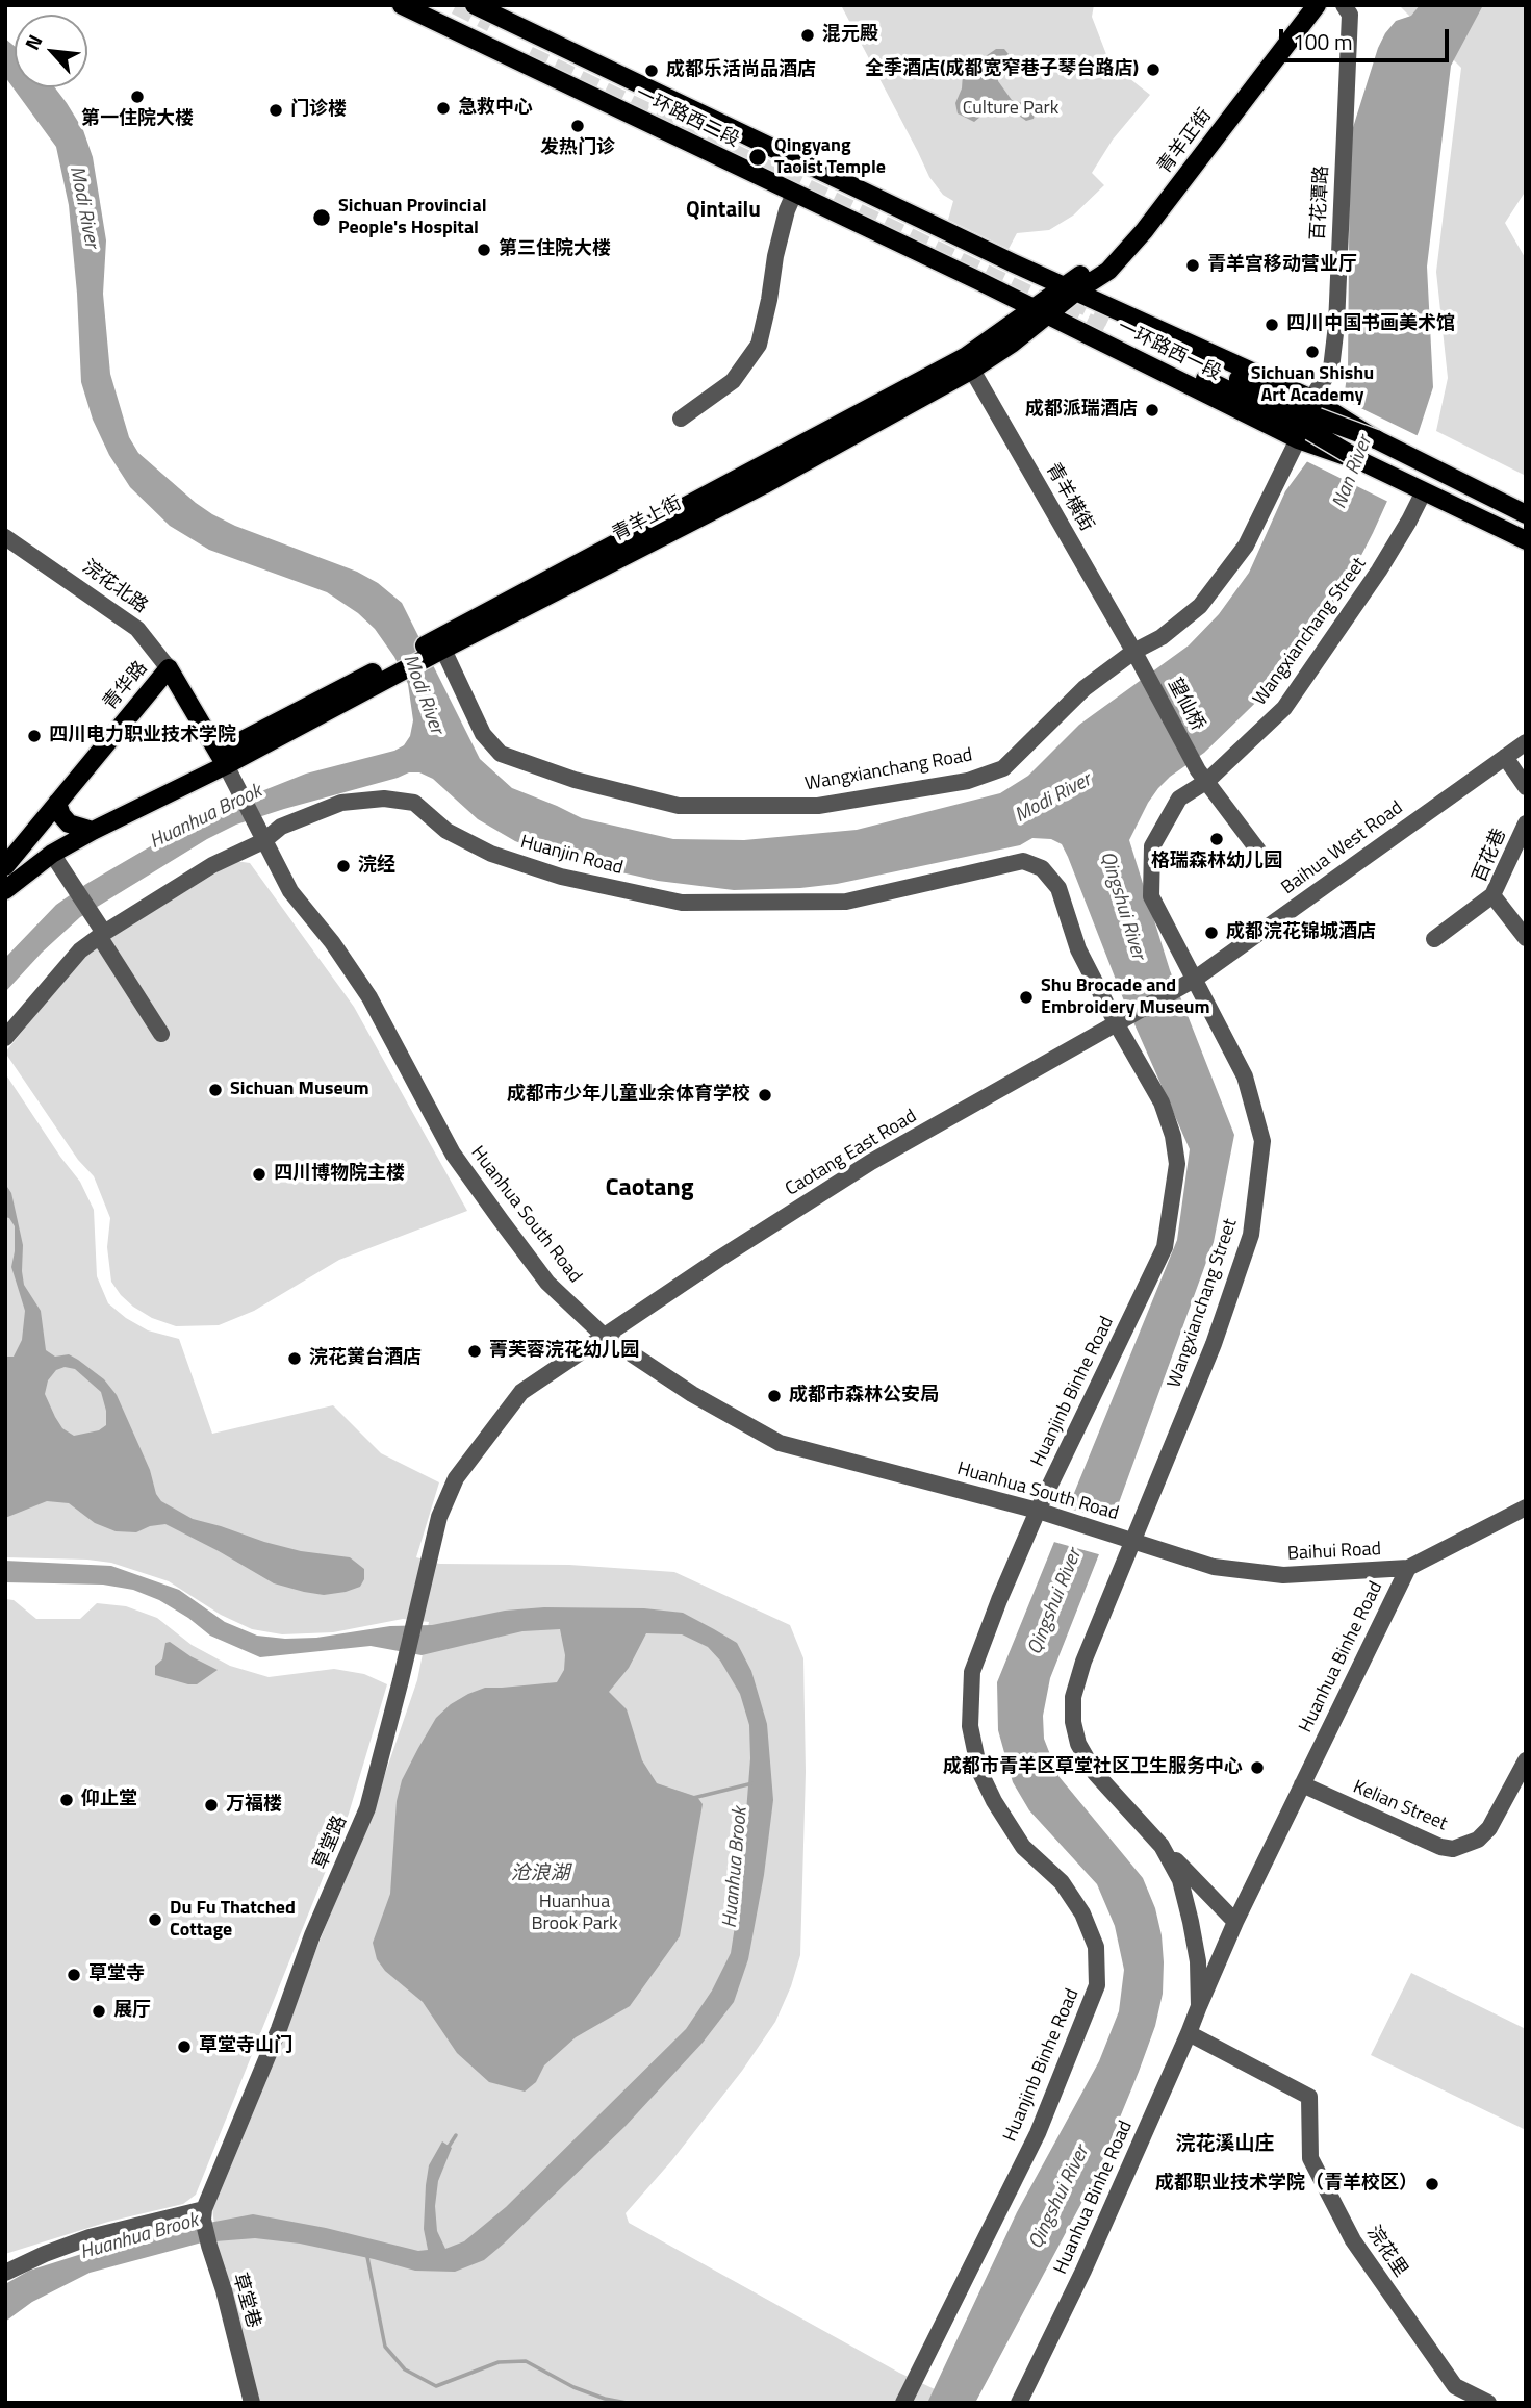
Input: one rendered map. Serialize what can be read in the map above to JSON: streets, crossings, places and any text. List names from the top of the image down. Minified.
{"streets":{"main road":["一环路西二段","青羊正街","一环路西一段","青羊上街","浣花北路","青华路"],"street":["百花潭路","青羊横街","Wangxianchang Street","望仙桥","Wangxianchang Road","Baihua West Road","Huanjin Road","百花巷","Caotang East Road","Huanhua South Road","Huanjinb Binhe Road","Baihui Road","Huanhua Binhe Road","Kelian Street","草堂路","浣花里","草堂巷"]},"crossings":[["一环路西二段","青羊正街"],["一环路西二段","一环路西一段"],["一环路西二段","青羊上街"],["青羊正街","一环路西一段"],["青羊正街","青羊上街"],["百花潭路","一环路西一段"],["百花潭路","Wangxianchang Road"],["一环路西一段","青羊上街"],["一环路西一段","Wangxianchang Road"],["青羊横街","青羊上街"],["青羊横街","望仙桥"],["青羊横街","Wangxianchang Road"],["青羊上街","浣花北路"],["青羊上街","Wangxianchang Road"],["青羊上街","Huanhua South Road"],["浣花北路","青华路"],["浣花北路","Huanhua South Road"],["Wangxianchang Street","望仙桥"],["Wangxianchang Street","Baihua West Road"],["Wangxianchang Street","Huanhua South Road"],["Wangxianchang Street","Baihui Road"],["Wangxianchang Street","Huanhua Binhe Road"],["望仙桥","Wangxianchang Road"],["Baihua West Road","Huanjin Road"],["Baihua West Road","Caotang East Road"],["Baihua West Road","Huanjinb Binhe Road"],["Huanjin Road","Caotang East Road"],["Huanjin Road","Huanhua South Road"],["Huanjin Road","Huanjinb Binhe Road"],["Caotang East Road","Huanhua South Road"],["Caotang East Road","Huanjinb Binhe Road"],["Caotang East Road","草堂路"],["Huanhua South Road","Huanjinb Binhe Road"],["Huanhua South Road","Baihui Road"],["Huanhua South Road","Huanhua Binhe Road"],["Huanhua South Road","草堂路"],["Baihui Road","Huanhua Binhe Road"],["Huanhua Binhe Road","Kelian Street"],["Huanhua Binhe Road","浣花里"],["草堂路","草堂巷"]],"districts":["Qintailu","Caotang","浣花溪山庄"],"water":["Modi River","Nan River","Huanhua Brook","Qingshui River","沧浪湖"],"parks":["Culture Park","Huanhua Brook Park"],"places":["混元殿","全季酒店(成都宽窄巷子琴台路店)","成都乐活尚品酒店","第一住院大楼","急救中心","门诊楼","发热门诊","Qingyang Taoist Temple","Sichuan Provincial People's Hospital","第三住院大楼","青羊宫移动营业厅","四川中国书画美术馆","Sichuan Shishu Art Academy","成都派瑞酒店","四川电力职业技术学院","格瑞森林幼儿园","浣经","成都浣花锦城酒店","Shu Brocade and Embroidery Museum","Sichuan Museum","成都市少年儿童业余体育学校","四川博物院主楼","菁芙蓉浣花幼儿园","浣花黉台酒店","成都市森林公安局","成都市青羊区草堂社区卫生服务中心","仰止堂","万福楼","Du Fu Thatched Cottage","草堂寺","展厅","草堂寺山门","成都职业技术学院（青羊校区）"],"scale_bar":"100 m","north":"top left"}
